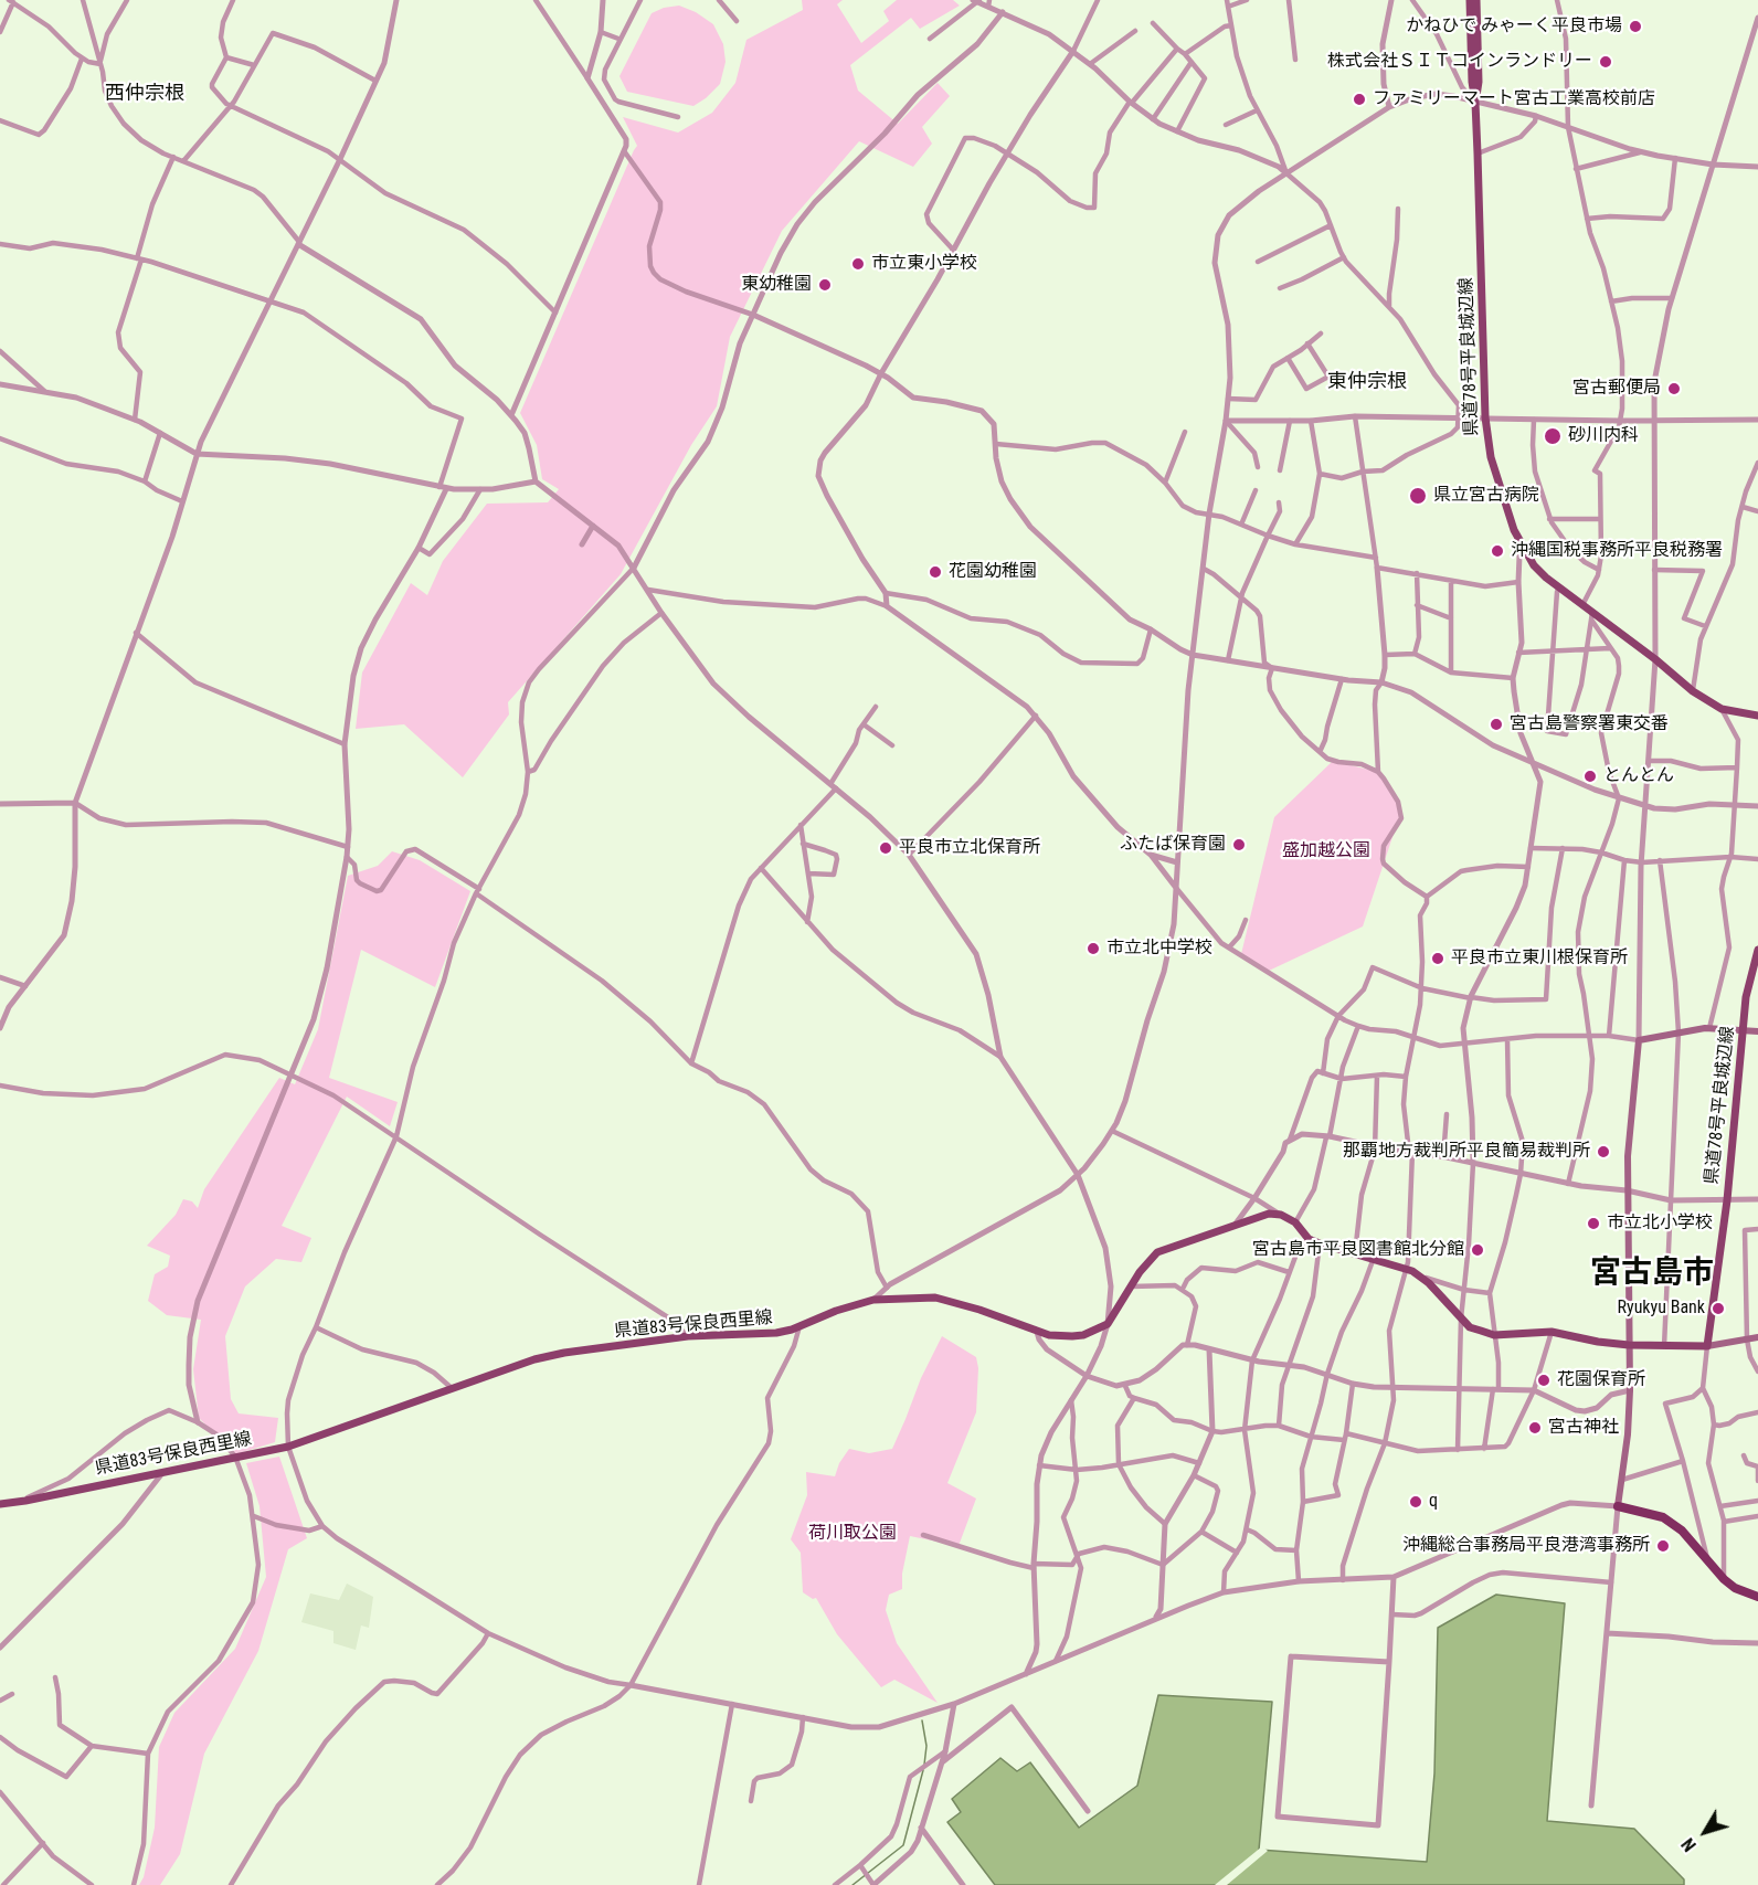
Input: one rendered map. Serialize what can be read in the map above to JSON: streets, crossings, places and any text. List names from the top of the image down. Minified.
{"streets":{"main road":["県道78号平良城辺線","県道83号保良西里線"]},"districts":["西仲宗根","東仲宗根","宮古島市"],"parks":["盛加越公園","荷川取公園"],"places":["かねひで みゃーく平良市場","株式会社ＳＩＴコインランドリー","ファミリーマート宮古工業高校前店","市立東小学校","東幼稚園","宮古郵便局","砂川内科","県立宮古病院","沖縄国税事務所平良税務署","花園幼稚園","宮古島警察署東交番","とんとん","ふたば保育園","平良市立北保育所","市立北中学校","平良市立東川根保育所","那覇地方裁判所平良簡易裁判所","市立北小学校","宮古島市平良図書館北分館","Ryukyu Bank","花園保育所","宮古神社","q","沖縄総合事務局平良港湾事務所"],"north":"bottom left"}
